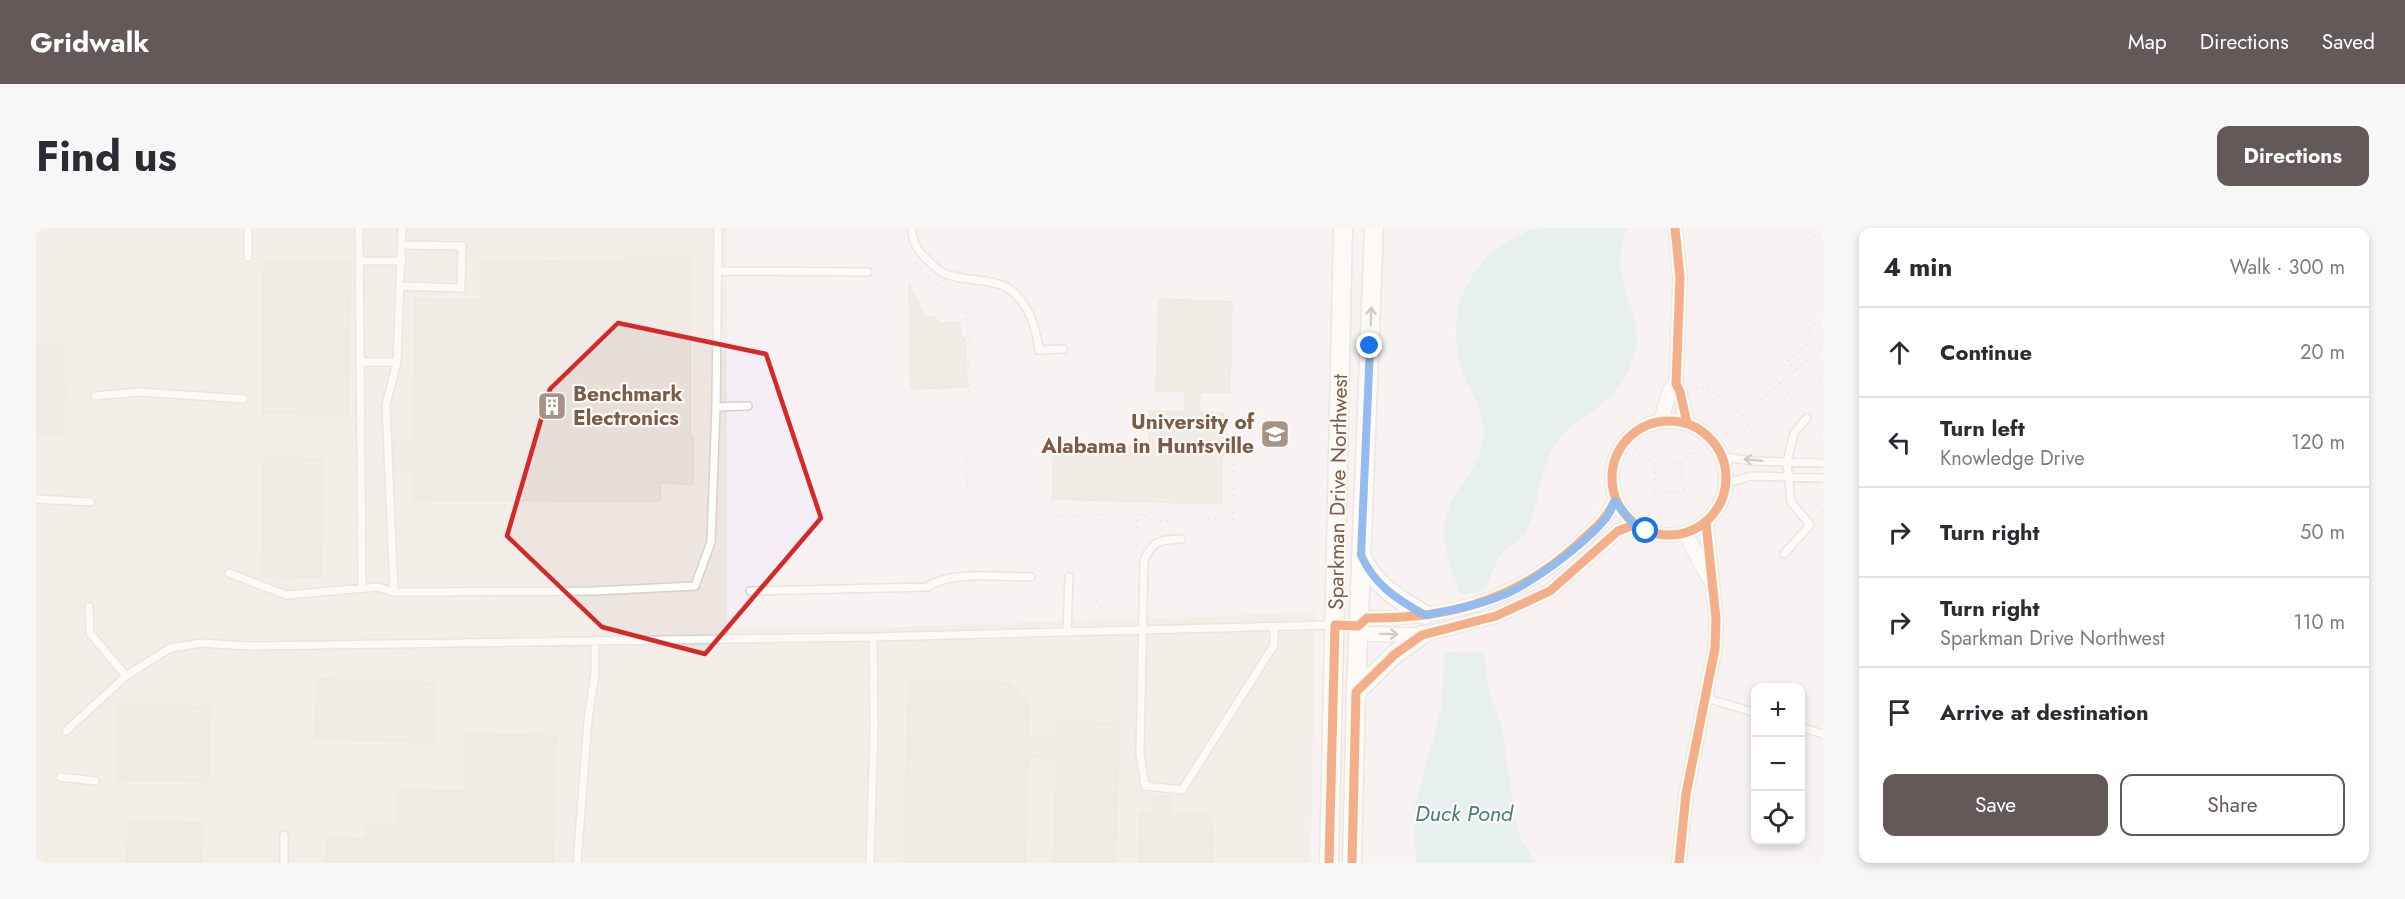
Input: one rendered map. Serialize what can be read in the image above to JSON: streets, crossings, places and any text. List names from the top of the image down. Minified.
{"streets":{"main road":["Sparkman Drive Northwest"]},"water":["Duck Pond"],"places":{"building":["Benchmark Electronics"],"school or university":["University of Alabama in Huntsville"]},"page":{"header":"Gridwalk","nav":["Map","Directions","Saved"],"title":"Find us","buttons":["Directions",["Save","Share"]],"heading":["4 min","Walk · 300 m"],"list":[["Continue","20 m"],["Turn left","Knowledge Drive","120 m"],["Turn right","50 m"],["Turn right","Sparkman Drive Northwest","110 m"],"Arrive at destination"],"map_buttons":["+","−"]}}
